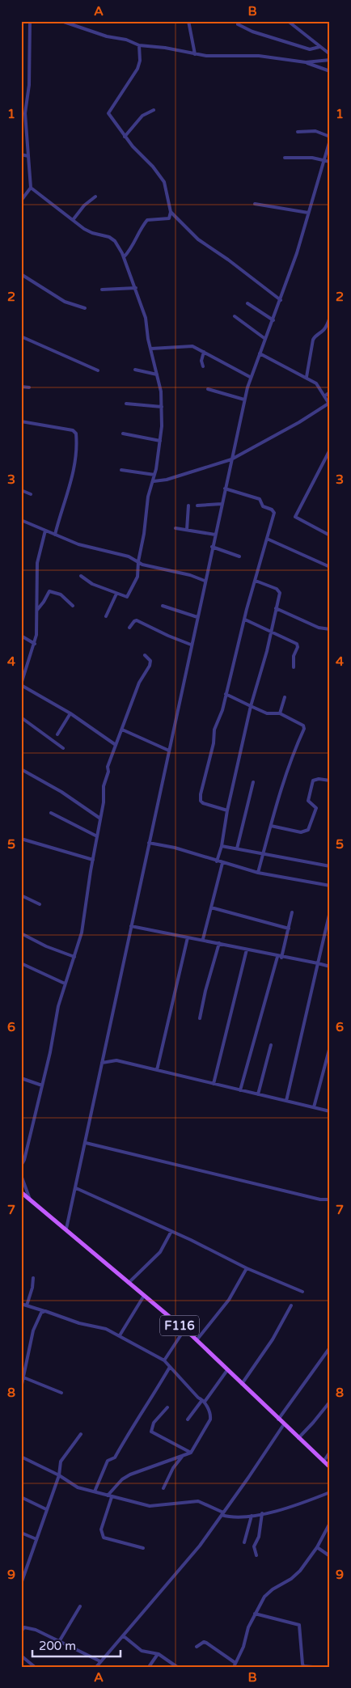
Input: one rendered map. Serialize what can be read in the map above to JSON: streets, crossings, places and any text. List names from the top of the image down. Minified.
{"streets":{"main road":["F116"]},"scale_bar":"200 m","grid":{"columns":["A","B"],"rows":["1","2","3","4","5","6","7","8","9"]}}
